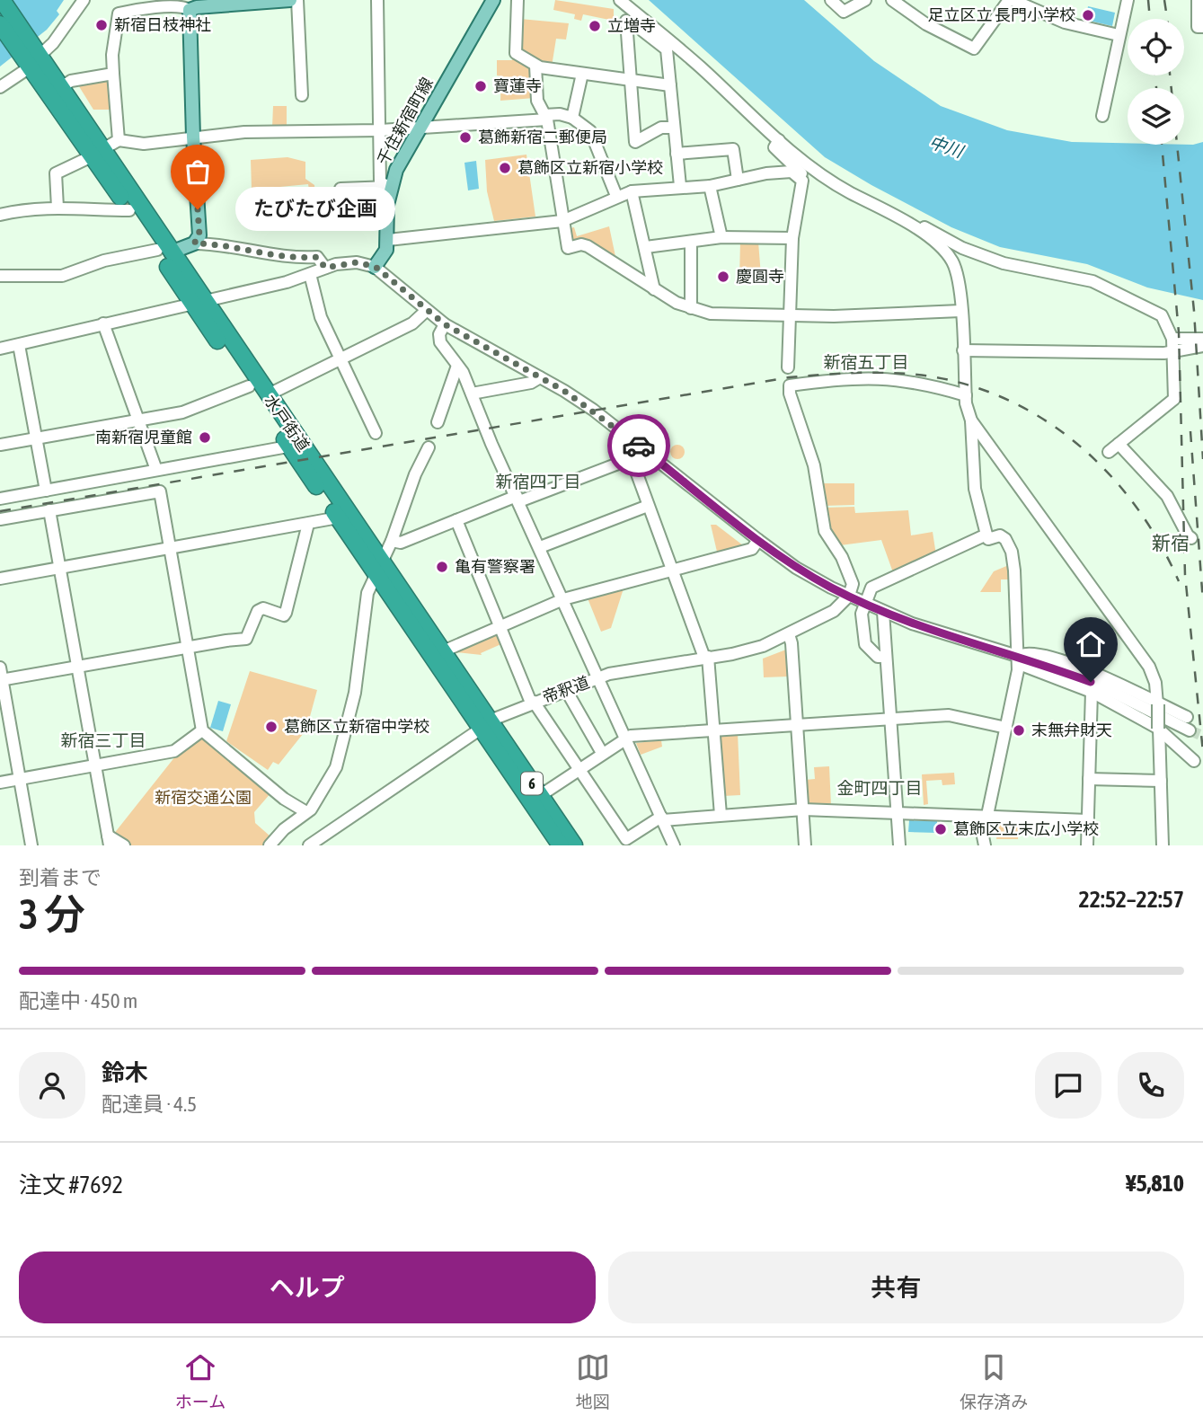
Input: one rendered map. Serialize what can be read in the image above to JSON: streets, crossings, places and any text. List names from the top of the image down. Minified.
{"streets":{"highway":["水戸街道","6"],"main road":["千住新宿町線"],"street":["帝釈道"]},"crossings":[["水戸街道","帝釈道"]],"districts":["新宿五丁目","新宿四丁目","新宿","新宿三丁目","金町四丁目"],"water":["中川"],"parks":["新宿交通公園"],"places":["足立区立 長門小学校","新宿日枝神社","立増寺","寶蓮寺","葛飾新宿二郵便局","葛飾区立新宿小学校","たびたび企画","慶圓寺","南新宿児童館","亀有警察署","葛飾区立新宿中学校","末無弁財天","葛飾区立末広小学校"],"page":{"bubble":"たびたび企画","heading":["3 分","到着まで","22:52–22:57"],"panel":["鈴木","配達員 · 4.5","注文 #7692","¥5,810"],"bar":"配達中 · 450 m","buttons":["ヘルプ","共有"],"tabs":["ホーム","地図","保存済み"]}}
